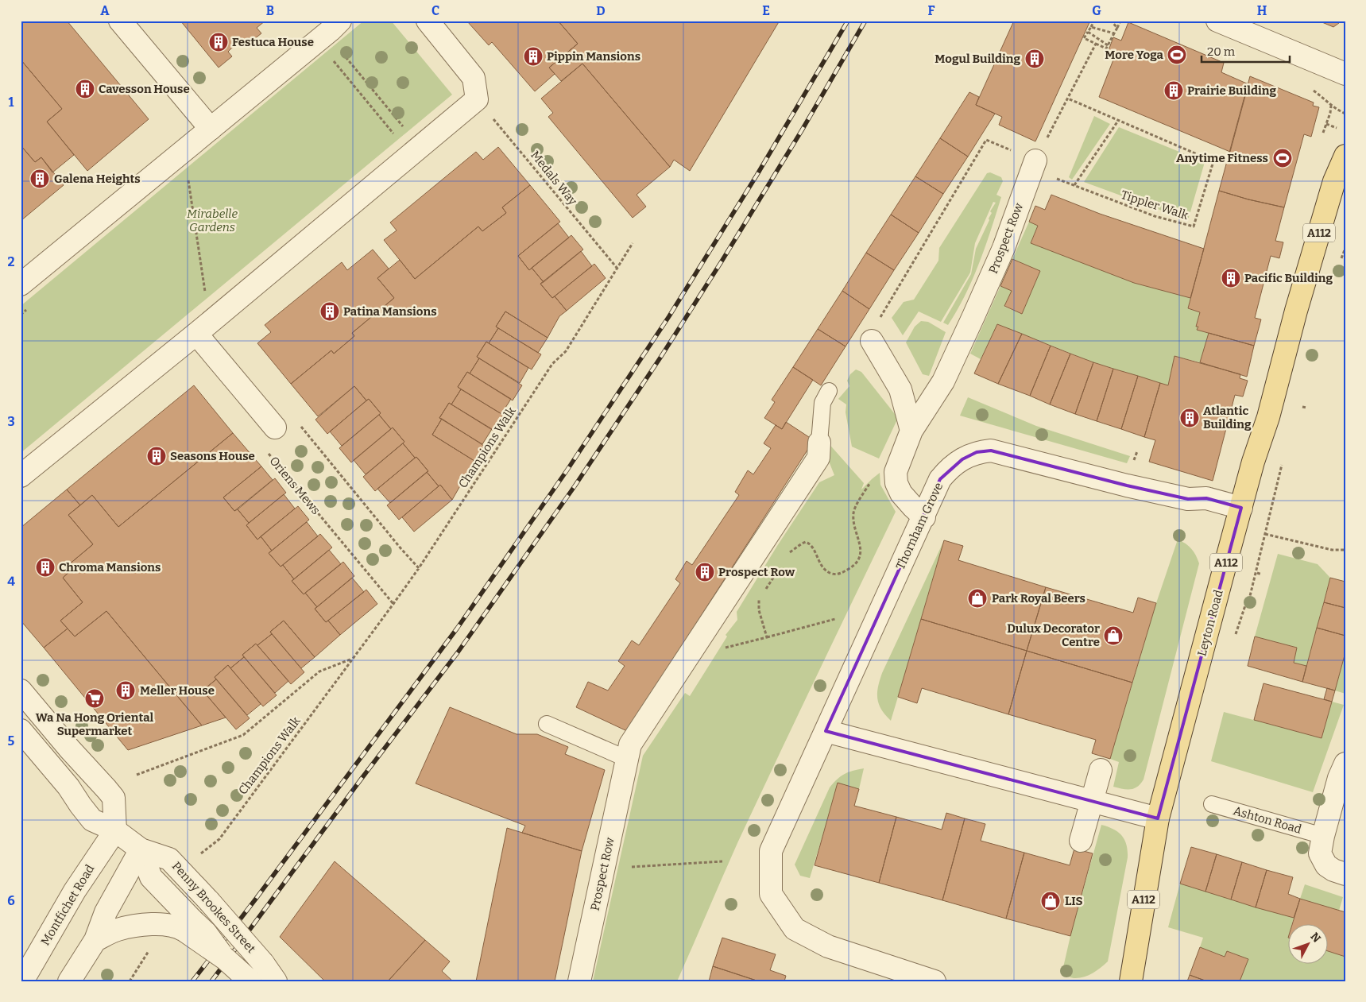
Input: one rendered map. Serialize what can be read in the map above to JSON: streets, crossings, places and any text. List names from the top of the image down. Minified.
{"streets":{"main road":["A112","Leyton Road"],"street":["Prospect Row","Thornham Grove","Montfichet Road","Penny Brookes Street"],"lane":["Ashton Road"],"path":["Medals Way","Tippler Walk","Champions Walk","Oriens Mews"]},"crossings":[["Medals Way","Champions Walk"],["Tippler Walk","Prospect Row"],["Prospect Row","Thornham Grove"],["Champions Walk","Oriens Mews"],["Thornham Grove","Leyton Road"],["Montfichet Road","Penny Brookes Street"]],"parks":["Mirabelle Gardens"],"places":{"building":["Festuca House","Pippin Mansions","Mogul Building","Cavesson House","Prairie Building","Galena Heights","Pacific Building","Patina Mansions","Atlantic Building","Seasons House","Chroma Mansions","Prospect Row","Meller House"],"sports":["More Yoga","Anytime Fitness"],"shop":["Park Royal Beers","Dulux Decorator Centre","LIS"],"supermarket":["Wa Na Hong Oriental Supermarket"]},"scale_bar":"20 m","north":"top right","grid":{"columns":["A","B","C","D","E","F","G","H"],"rows":["1","2","3","4","5","6"]}}
